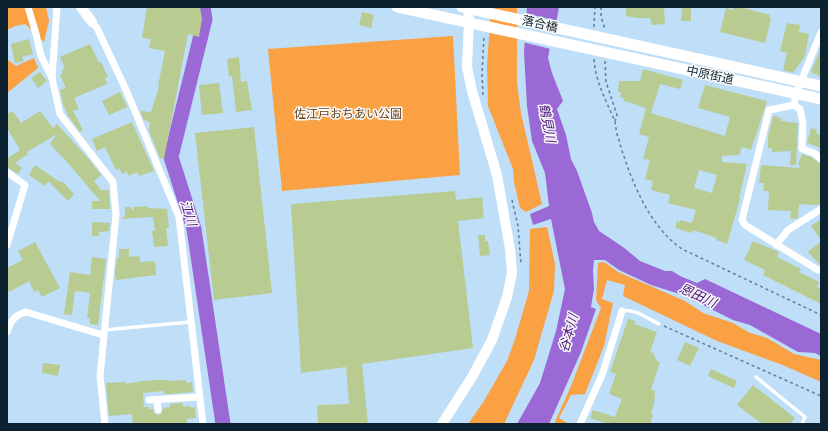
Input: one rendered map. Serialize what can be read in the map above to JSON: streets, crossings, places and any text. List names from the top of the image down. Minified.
{"streets":{"main road":["落合橋","中原街道"]},"crossings":[["落合橋","中原街道"]],"water":["鶴見川","江川","恩田川","谷本川"],"parks":["佐江戸おちあい公園"]}
